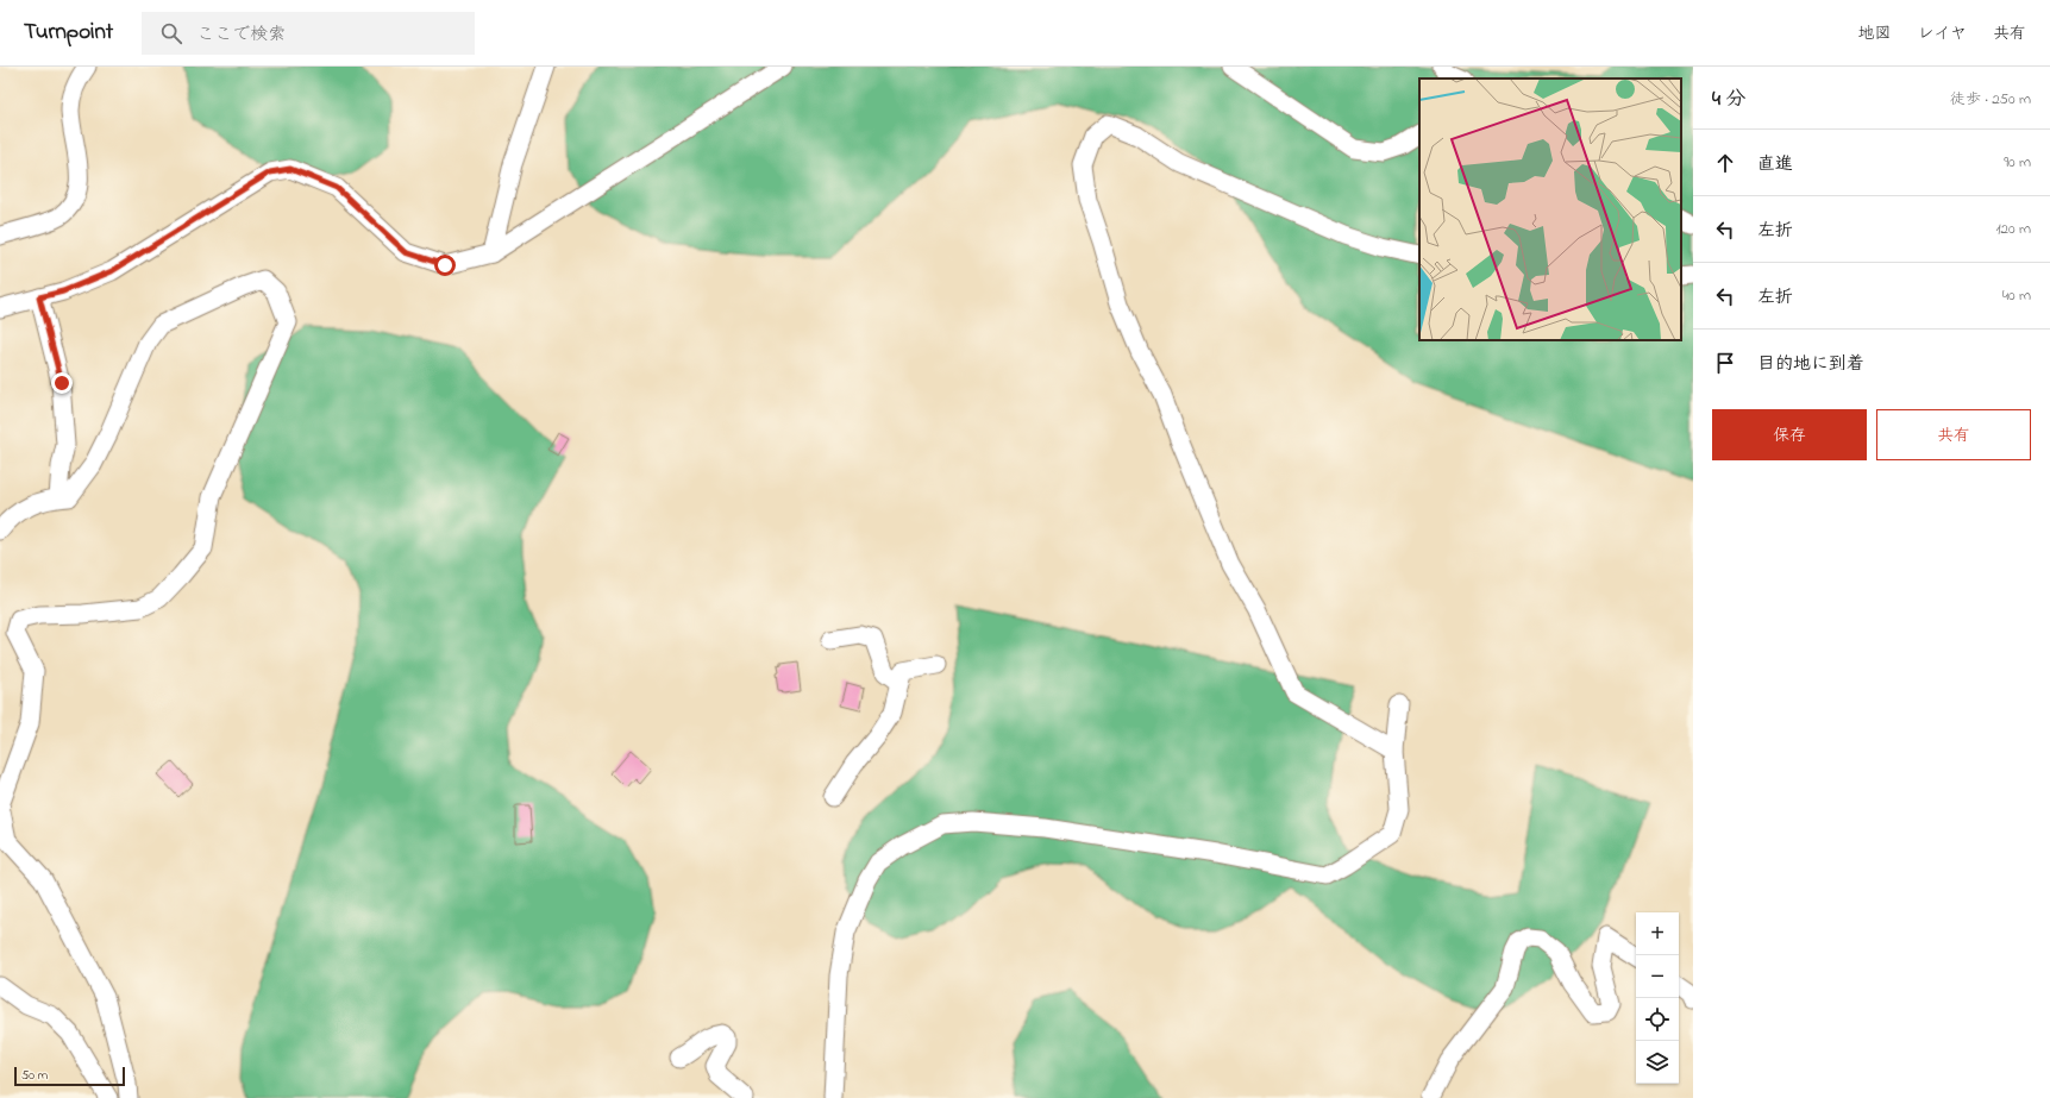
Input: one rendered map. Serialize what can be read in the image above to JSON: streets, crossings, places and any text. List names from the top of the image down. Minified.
{"scale_bar":"50 m","page":{"header":"Turnpoint","search":"ここで検索","nav":["地図","レイヤ","共有"],"heading":["4 分","徒歩 · 250 m"],"list":[["直進","90 m"],["左折","120 m"],["左折","40 m"],"目的地に到着"],"buttons":["保存","共有"],"map_buttons":["+","−"],"scale":"50 m"}}
